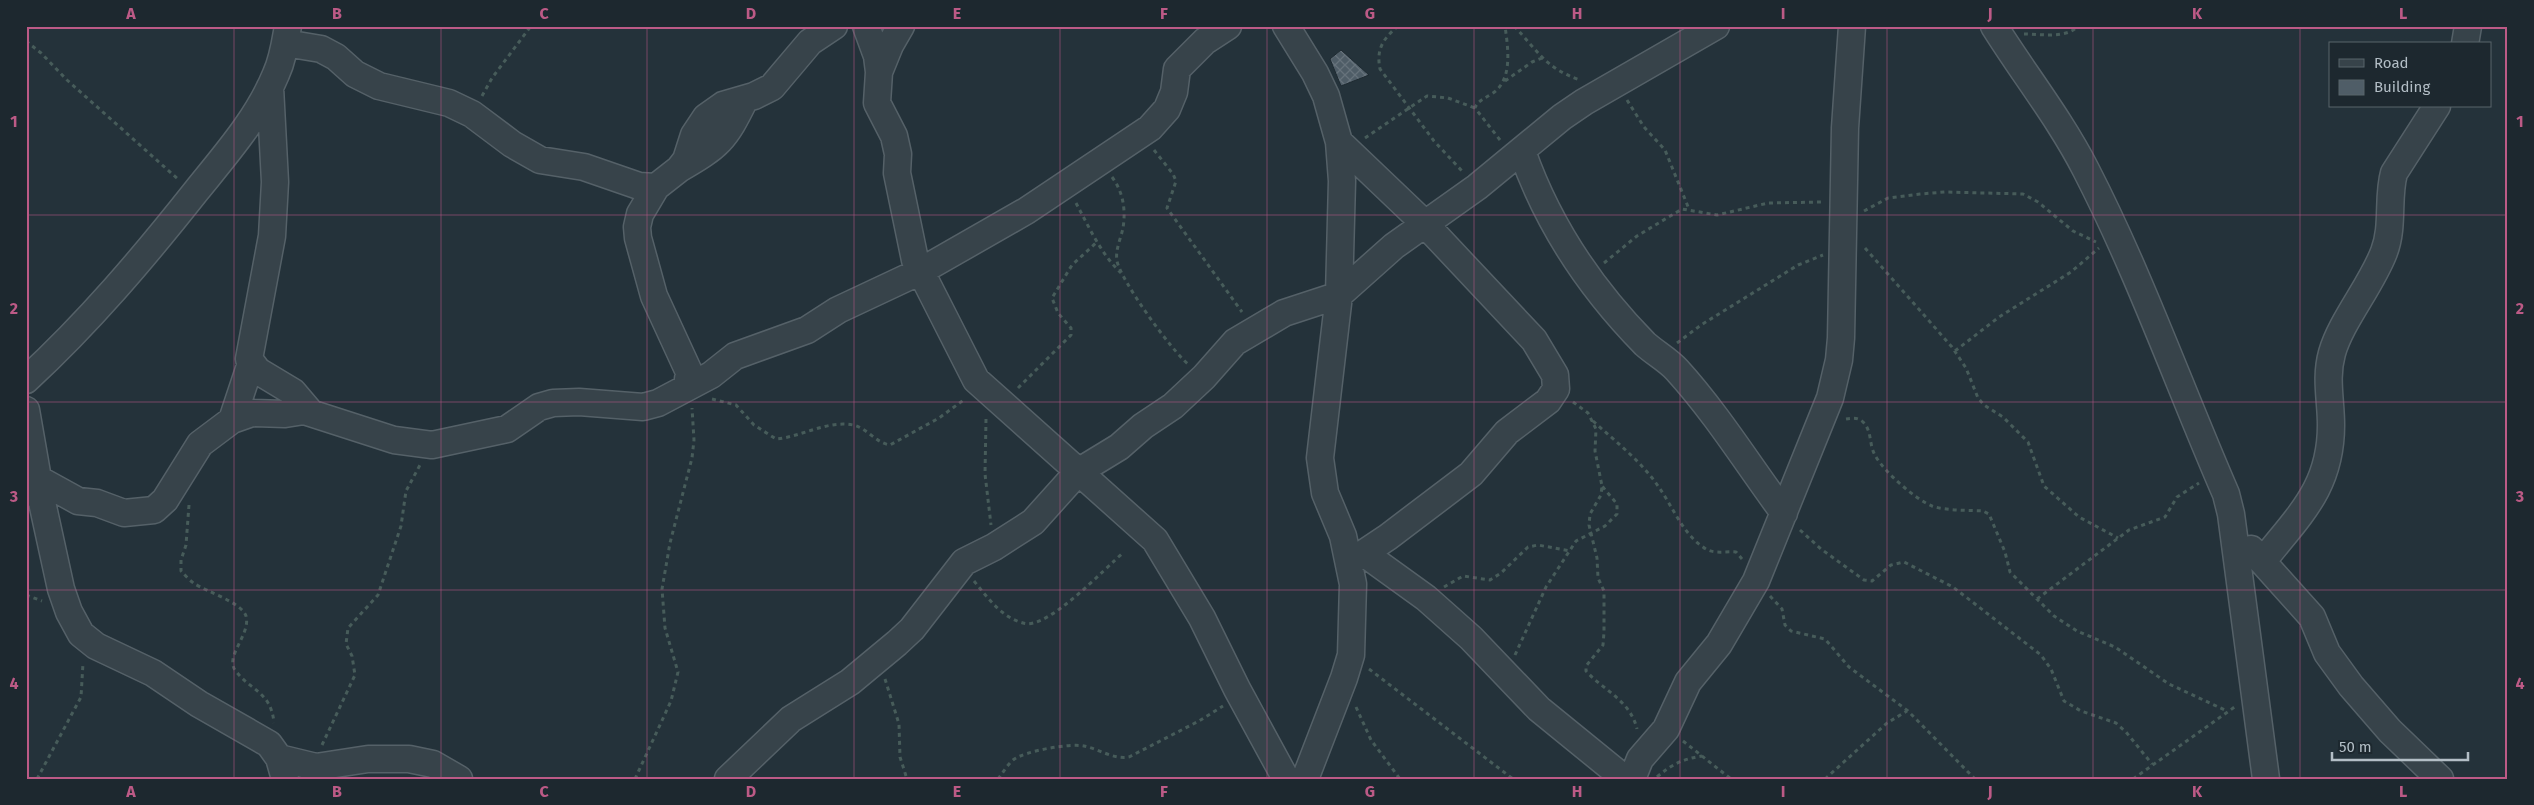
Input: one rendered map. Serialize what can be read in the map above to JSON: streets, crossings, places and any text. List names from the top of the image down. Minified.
{"legend":["Road","Building"],"scale_bar":"50 m","grid":{"columns":["A","B","C","D","E","F","G","H","I","J","K","L"],"rows":["1","2","3","4"]}}
